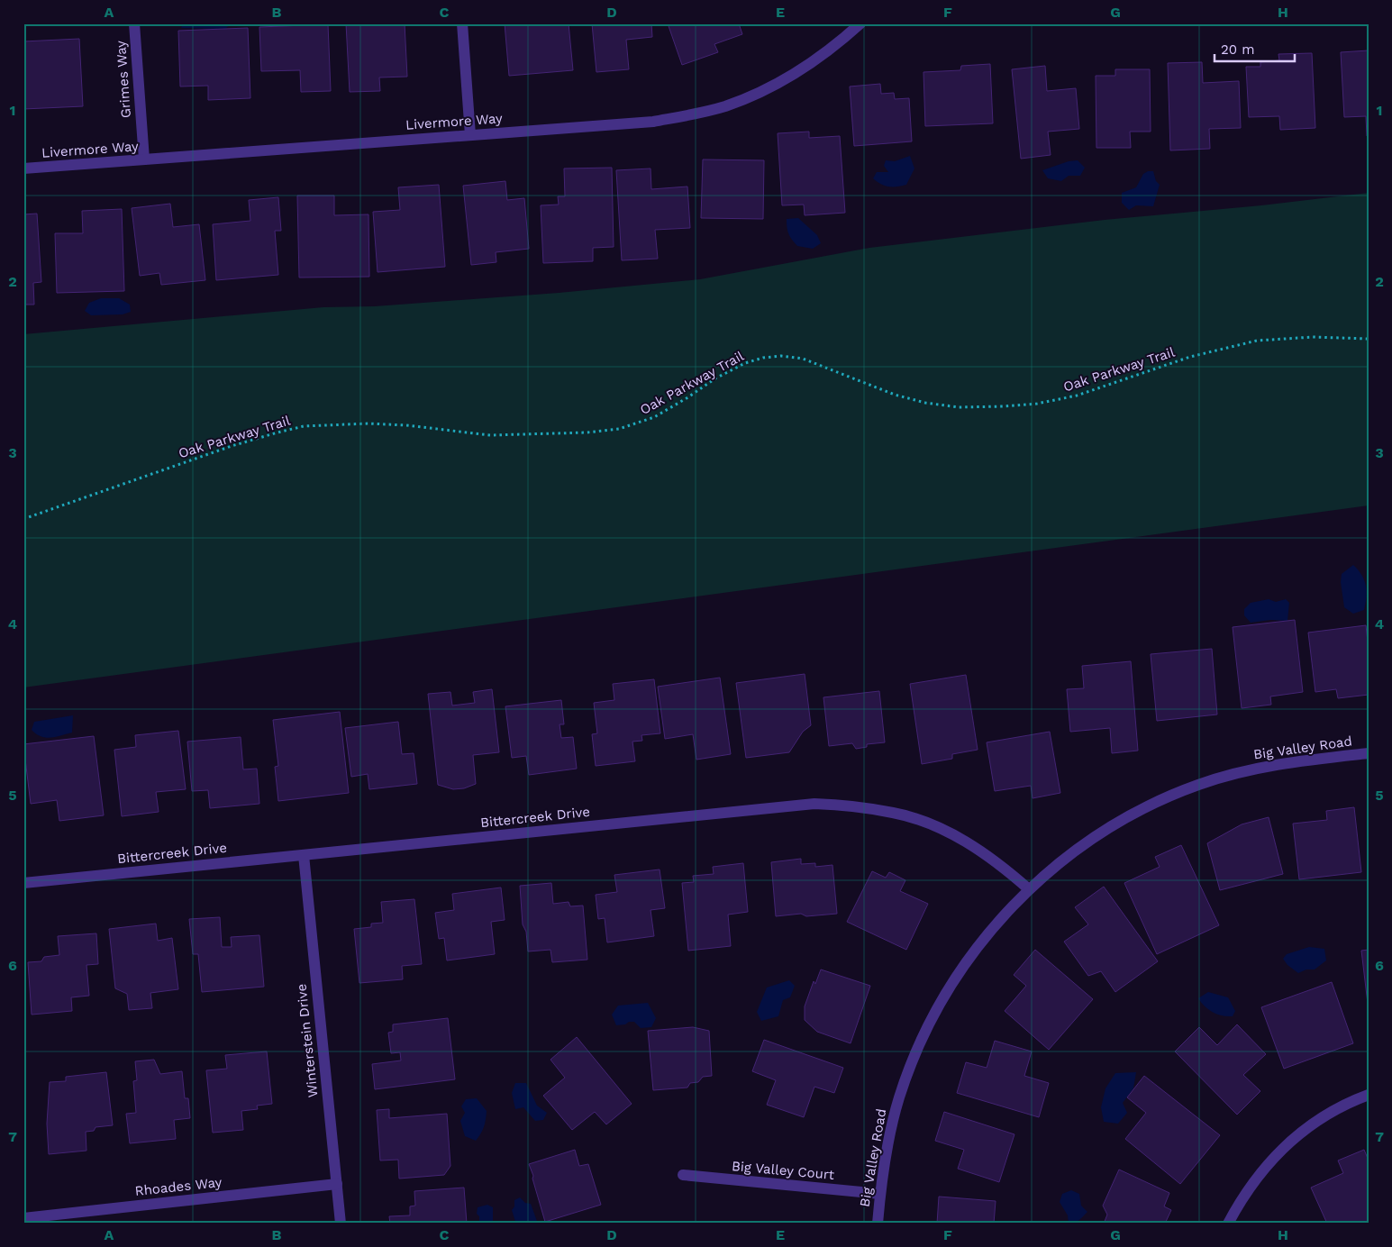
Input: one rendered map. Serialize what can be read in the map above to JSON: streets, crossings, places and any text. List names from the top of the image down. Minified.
{"streets":{"street":["Grimes Way","Livermore Way","Big Valley Road","Bittercreek Drive","Winterstein Drive","Big Valley Court","Rhoades Way"],"path":["Oak Parkway Trail"]},"crossings":[["Grimes Way","Livermore Way"],["Big Valley Road","Bittercreek Drive"],["Big Valley Road","Big Valley Court"],["Bittercreek Drive","Winterstein Drive"],["Winterstein Drive","Rhoades Way"]],"scale_bar":"20 m","grid":{"columns":["A","B","C","D","E","F","G","H"],"rows":["1","2","3","4","5","6","7"]}}
